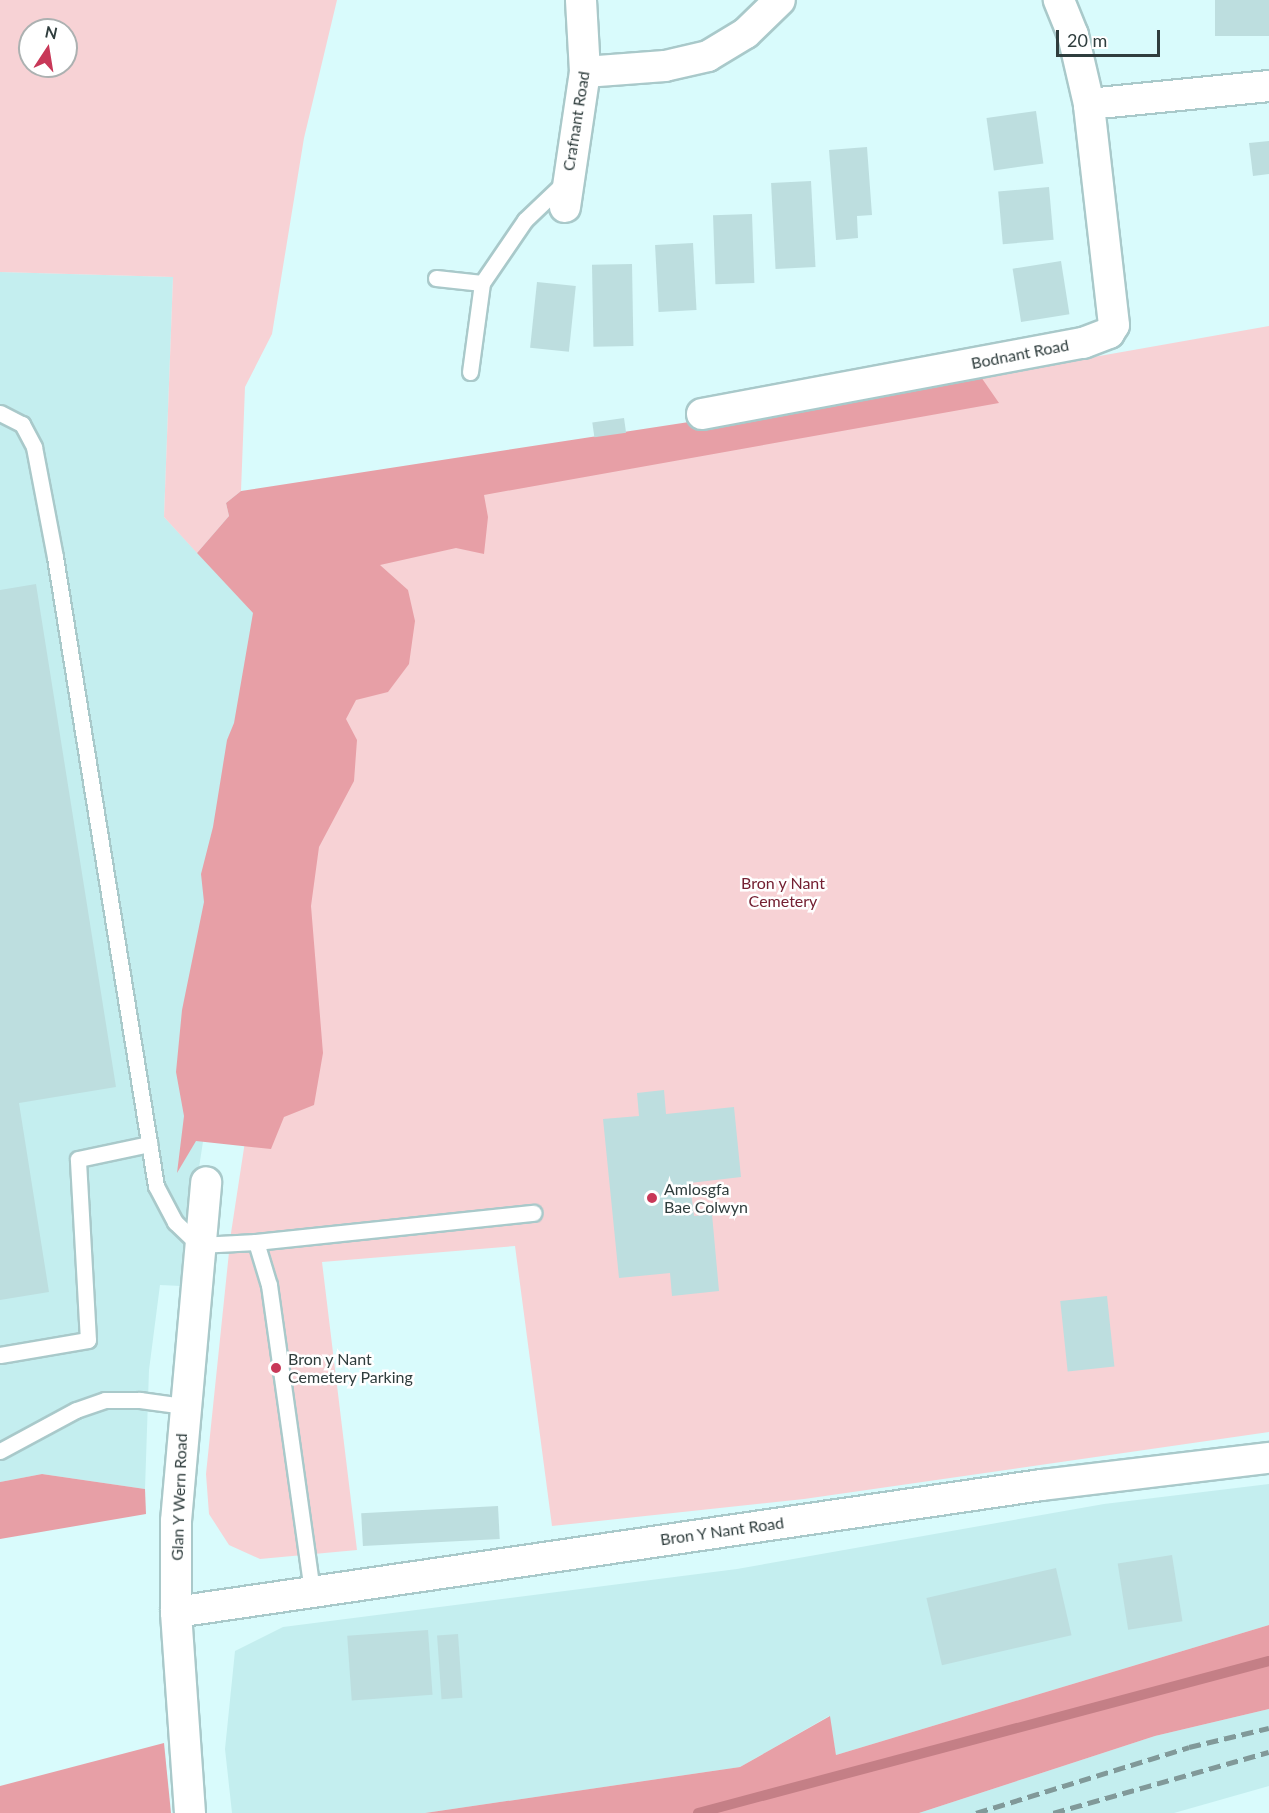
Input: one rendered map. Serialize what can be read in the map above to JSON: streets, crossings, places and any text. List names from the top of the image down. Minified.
{"streets":{"street":["Crafnant Road","Bodnant Road","Glan Y Wern Road","Bron Y Nant Road"]},"crossings":[["Glan Y Wern Road","Bron Y Nant Road"]],"parks":["Bron y Nant Cemetery"],"places":["Amlosgfa Bae Colwyn","Bron y Nant Cemetery Parking"],"scale_bar":"20 m","north":"top"}
